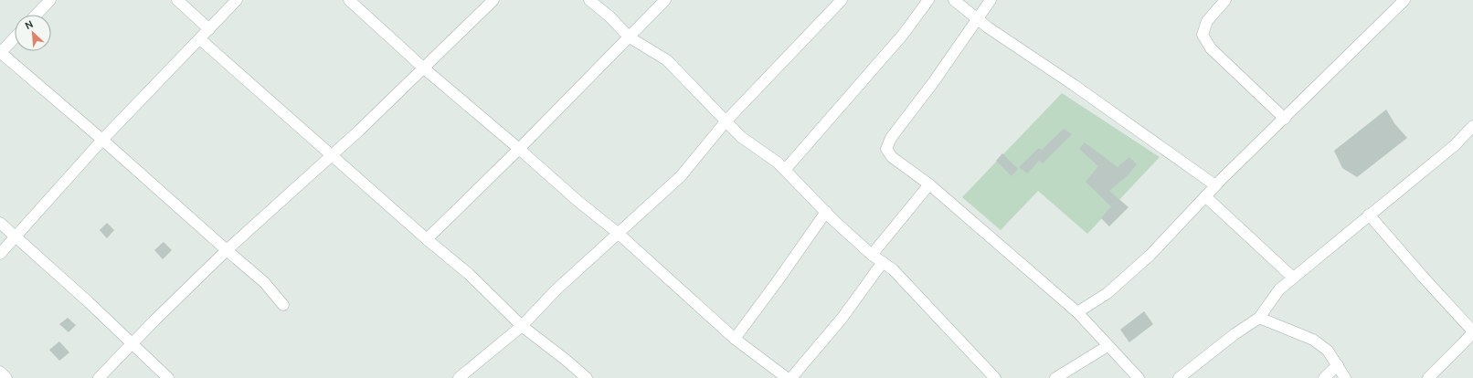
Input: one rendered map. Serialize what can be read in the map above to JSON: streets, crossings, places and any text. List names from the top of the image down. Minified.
{"north":"top left"}
